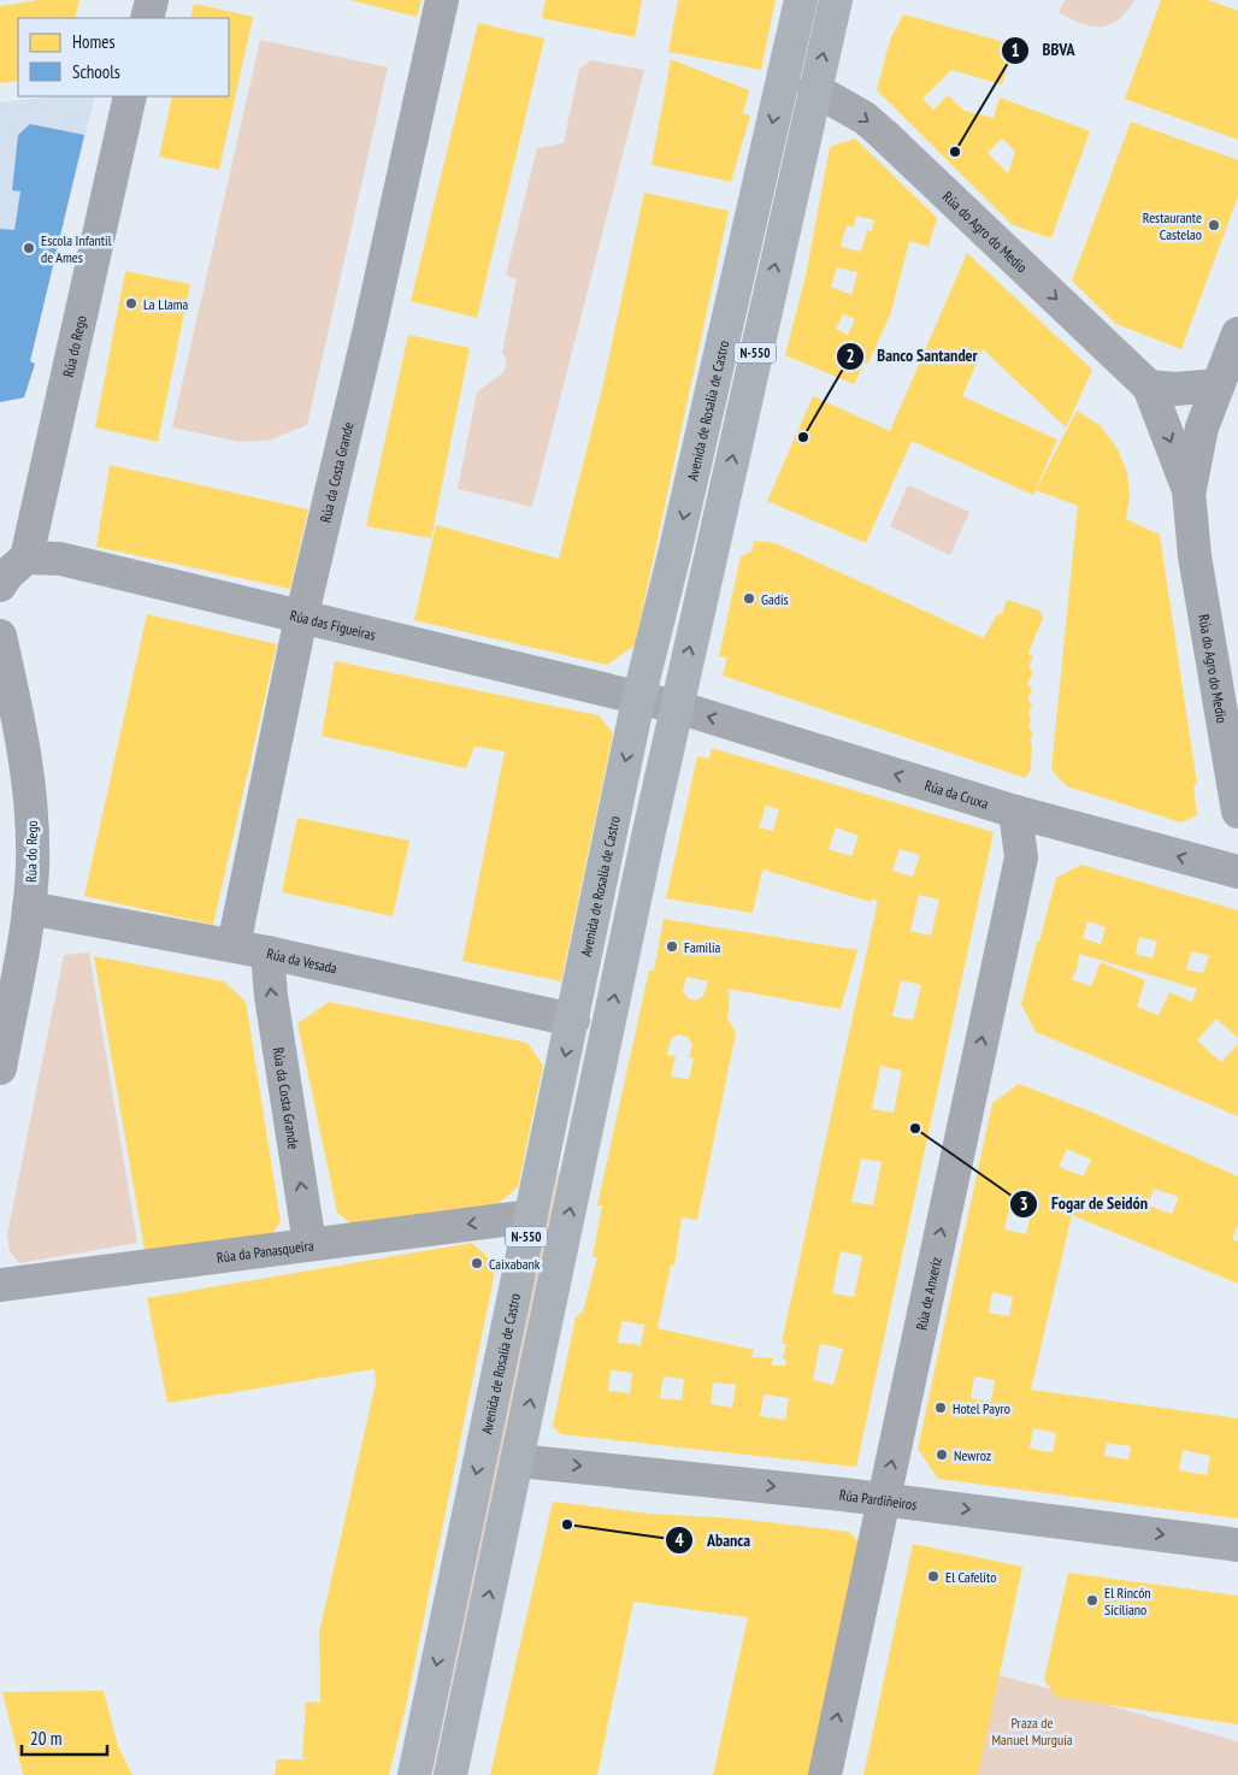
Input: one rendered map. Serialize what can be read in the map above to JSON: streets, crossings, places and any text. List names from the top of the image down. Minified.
{"streets":{"highway":["N-550","Avenida de Rosalía de Castro"],"street":["Rúa do Agro do Medio","Rúa do Rego","Rúa da Costa Grande","Rúa das Figueiras","Rúa da Cruxa","Rúa da Vesada","Rúa da Panasqueira","Rúa de Anxeriz","Rúa Pardiñeiros"]},"crossings":[["Rúa do Agro do Medio","N-550"],["Rúa do Rego","Rúa das Figueiras"],["Rúa do Rego","Rúa da Vesada"],["N-550","Rúa das Figueiras"],["N-550","Rúa da Cruxa"],["N-550","Rúa Pardiñeiros"],["Avenida de Rosalía de Castro","Rúa das Figueiras"],["Avenida de Rosalía de Castro","Rúa da Vesada"],["Avenida de Rosalía de Castro","Rúa da Panasqueira"],["Rúa da Costa Grande","Rúa das Figueiras"],["Rúa da Costa Grande","Rúa da Vesada"],["Rúa da Costa Grande","Rúa da Panasqueira"],["Rúa das Figueiras","Rúa da Cruxa"],["Rúa da Cruxa","Rúa de Anxeriz"],["Rúa de Anxeriz","Rúa Pardiñeiros"]],"one_way":["Rúa do Agro do Medio","Rúa da Cruxa","Rúa da Panasqueira","Rúa de Anxeriz","Rúa Pardiñeiros"],"parks":["Praza de Manuel Murguía"],"places":["BBVA","Restaurante Castelao","Escola Infantil de Ames","La Llama","Banco Santander","Gadis","Familia","Fogar de Seidón","Caixabank","Hotel Payro","Newroz","Abanca","El Cafelito","El Rincón Siciliano"],"legend":["Homes","Schools"],"scale_bar":"20 m"}
